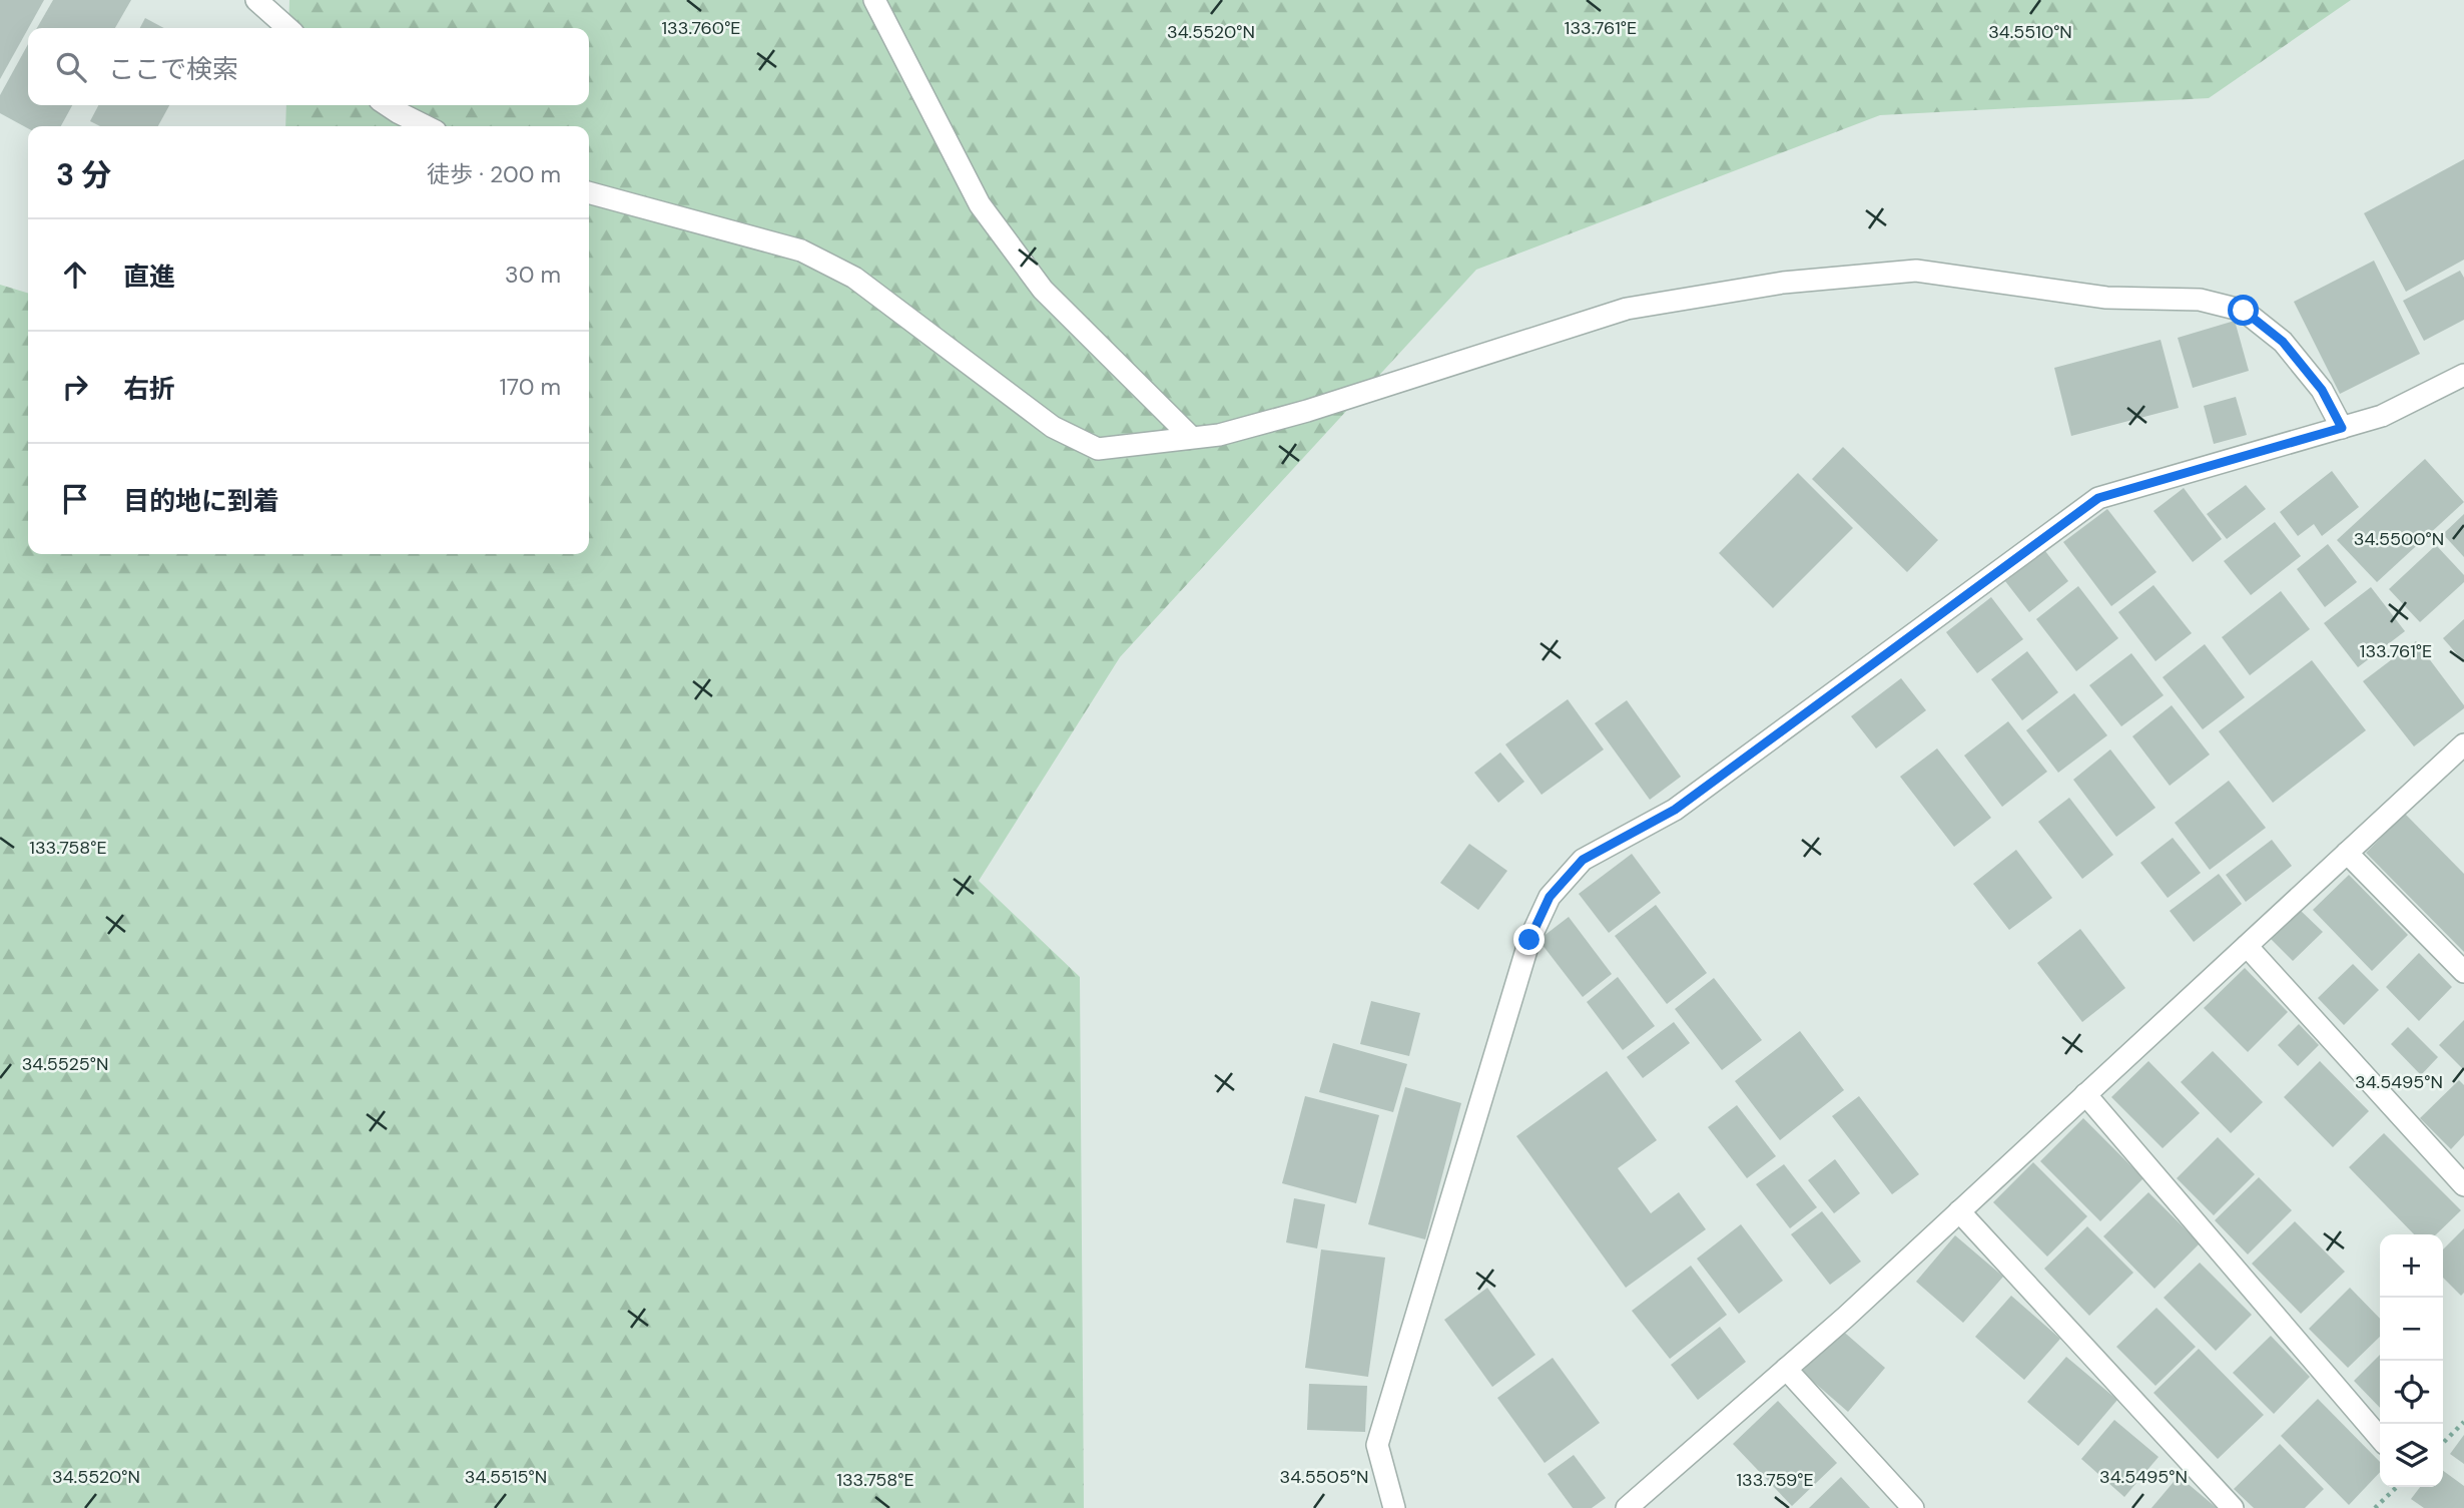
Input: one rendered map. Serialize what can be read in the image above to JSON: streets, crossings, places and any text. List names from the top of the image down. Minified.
{"page":{"search":"ここで検索","heading":["3 分","徒歩 · 200 m"],"list":[["直進","30 m"],["右折","170 m"],"目的地に到着"],"map_buttons":["+","−"]},"coordinates":["133.760°E","133.761°E","34.5520°N","34.5510°N","34.5500°N","133.758°E","34.5525°N","34.5495°N","34.5515°N","34.5505°N","133.759°E"]}
